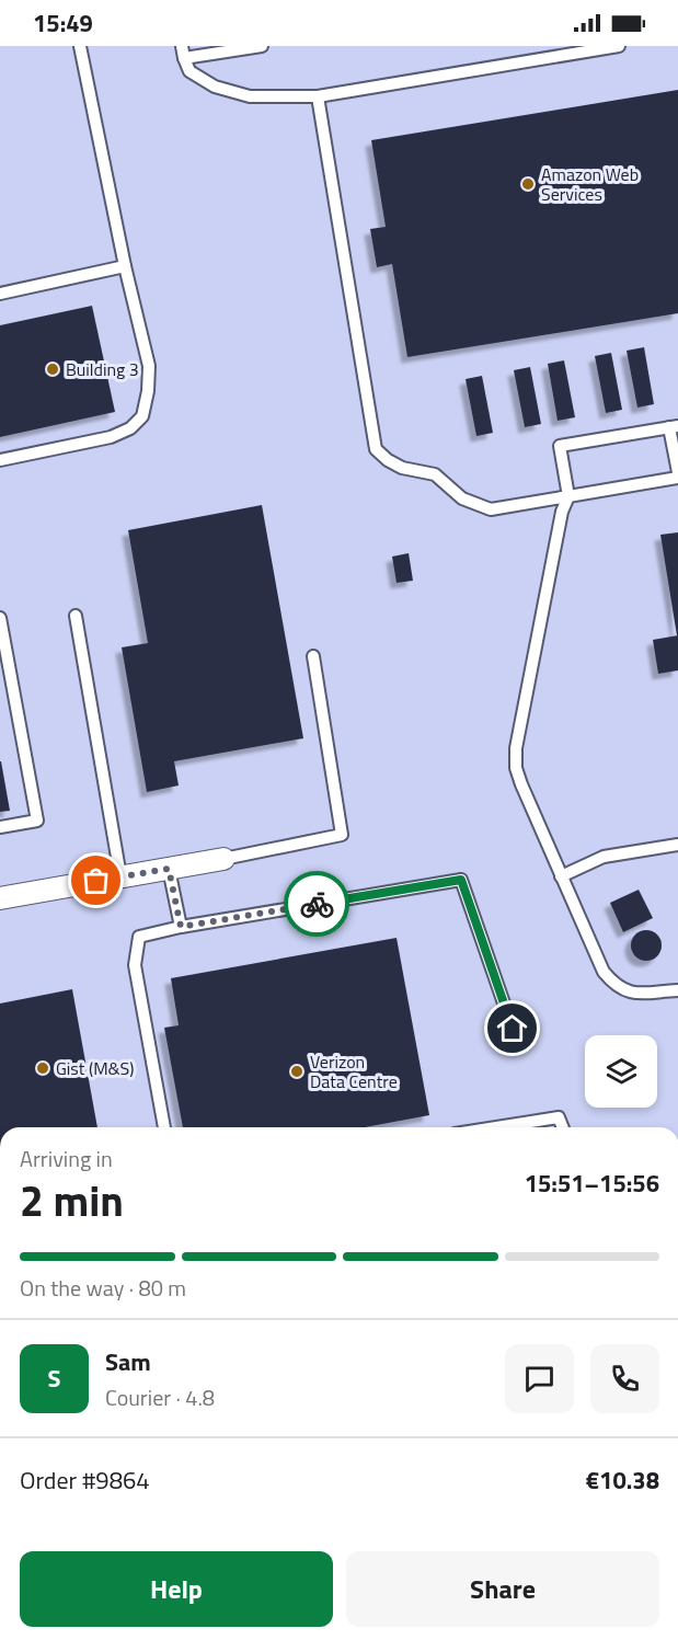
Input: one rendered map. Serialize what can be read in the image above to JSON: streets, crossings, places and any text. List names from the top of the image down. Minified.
{"places":["Amazon Web Services","Building 3","Gist (M&S)","Verizon Data Centre"],"page":{"status":"15:49","heading":["2 min","Arriving in","15:51–15:56"],"panel":["Sam","Courier · 4.8","Order #9864","€10.38"],"bar":"On the way · 80 m","round":"S","buttons":["Help","Share"]}}
